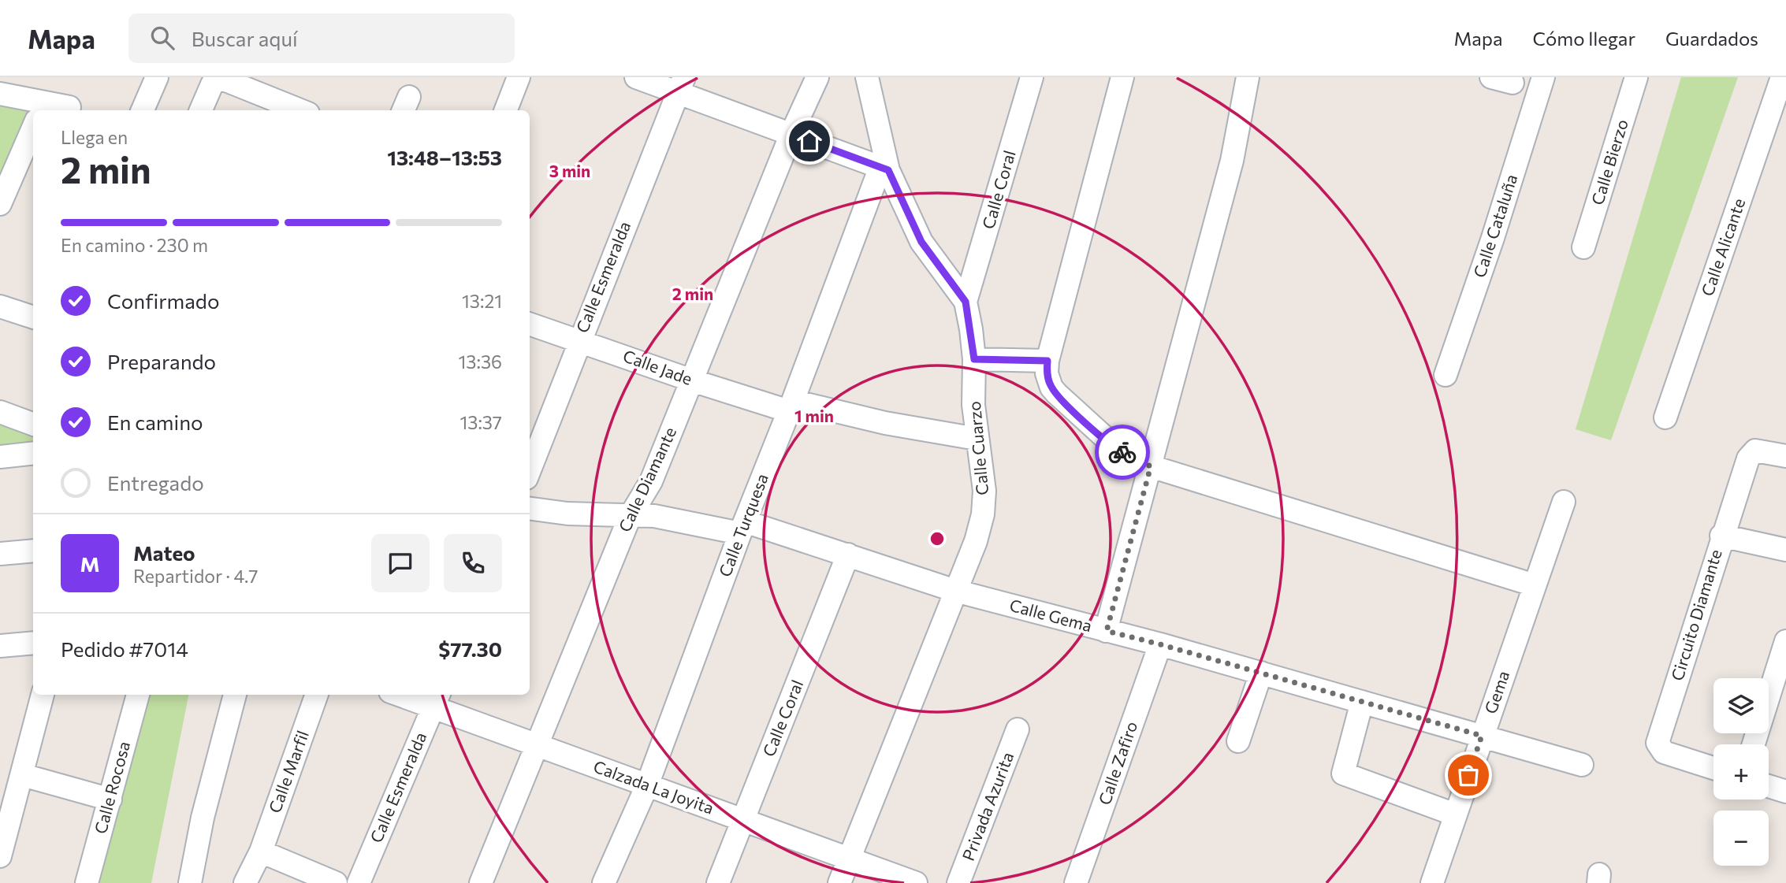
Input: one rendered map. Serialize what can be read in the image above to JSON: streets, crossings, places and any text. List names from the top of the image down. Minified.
{"streets":{"street":["Calle Bierzo","Calle Coral","Calle Cataluña","Calle Alicante","Calle Esmeralda","Calle Jade","Calle Cuarzo","Calle Diamante","Calle Turquesa","Circuito Diamante","Calle Gema","Gema","Calle Zafiro","Calle Marfil","Calle Rocosa","Calzada La Joyita","Privada Azurita"]},"crossings":[["Calle Coral","Calle Cuarzo"],["Calle Coral","Calle Gema"],["Calle Coral","Calzada La Joyita"],["Calle Esmeralda","Calle Jade"],["Calle Esmeralda","Calzada La Joyita"],["Calle Jade","Calle Cuarzo"],["Calle Jade","Calle Diamante"],["Calle Jade","Calle Turquesa"],["Calle Cuarzo","Calle Turquesa"],["Calle Cuarzo","Calle Gema"],["Calle Cuarzo","Calzada La Joyita"],["Calle Diamante","Calle Gema"],["Calle Diamante","Calzada La Joyita"],["Calle Turquesa","Calle Gema"],["Calle Turquesa","Calzada La Joyita"],["Calle Gema","Gema"],["Calle Gema","Calle Zafiro"]],"page":{"header":"Mapa","search":"Buscar aquí","nav":["Mapa","Cómo llegar","Guardados"],"heading":["2 min","Llega en","13:48–13:53"],"panel":["Mateo","Repartidor · 4.7","Pedido #7014","$77.30"],"bar":"En camino · 230 m","list":[["Confirmado","13:21"],["Preparando","13:36"],["En camino","13:37"],"Entregado"],"round":"M","map_buttons":["+","−"]},"rings":["3 min","2 min","1 min"]}
